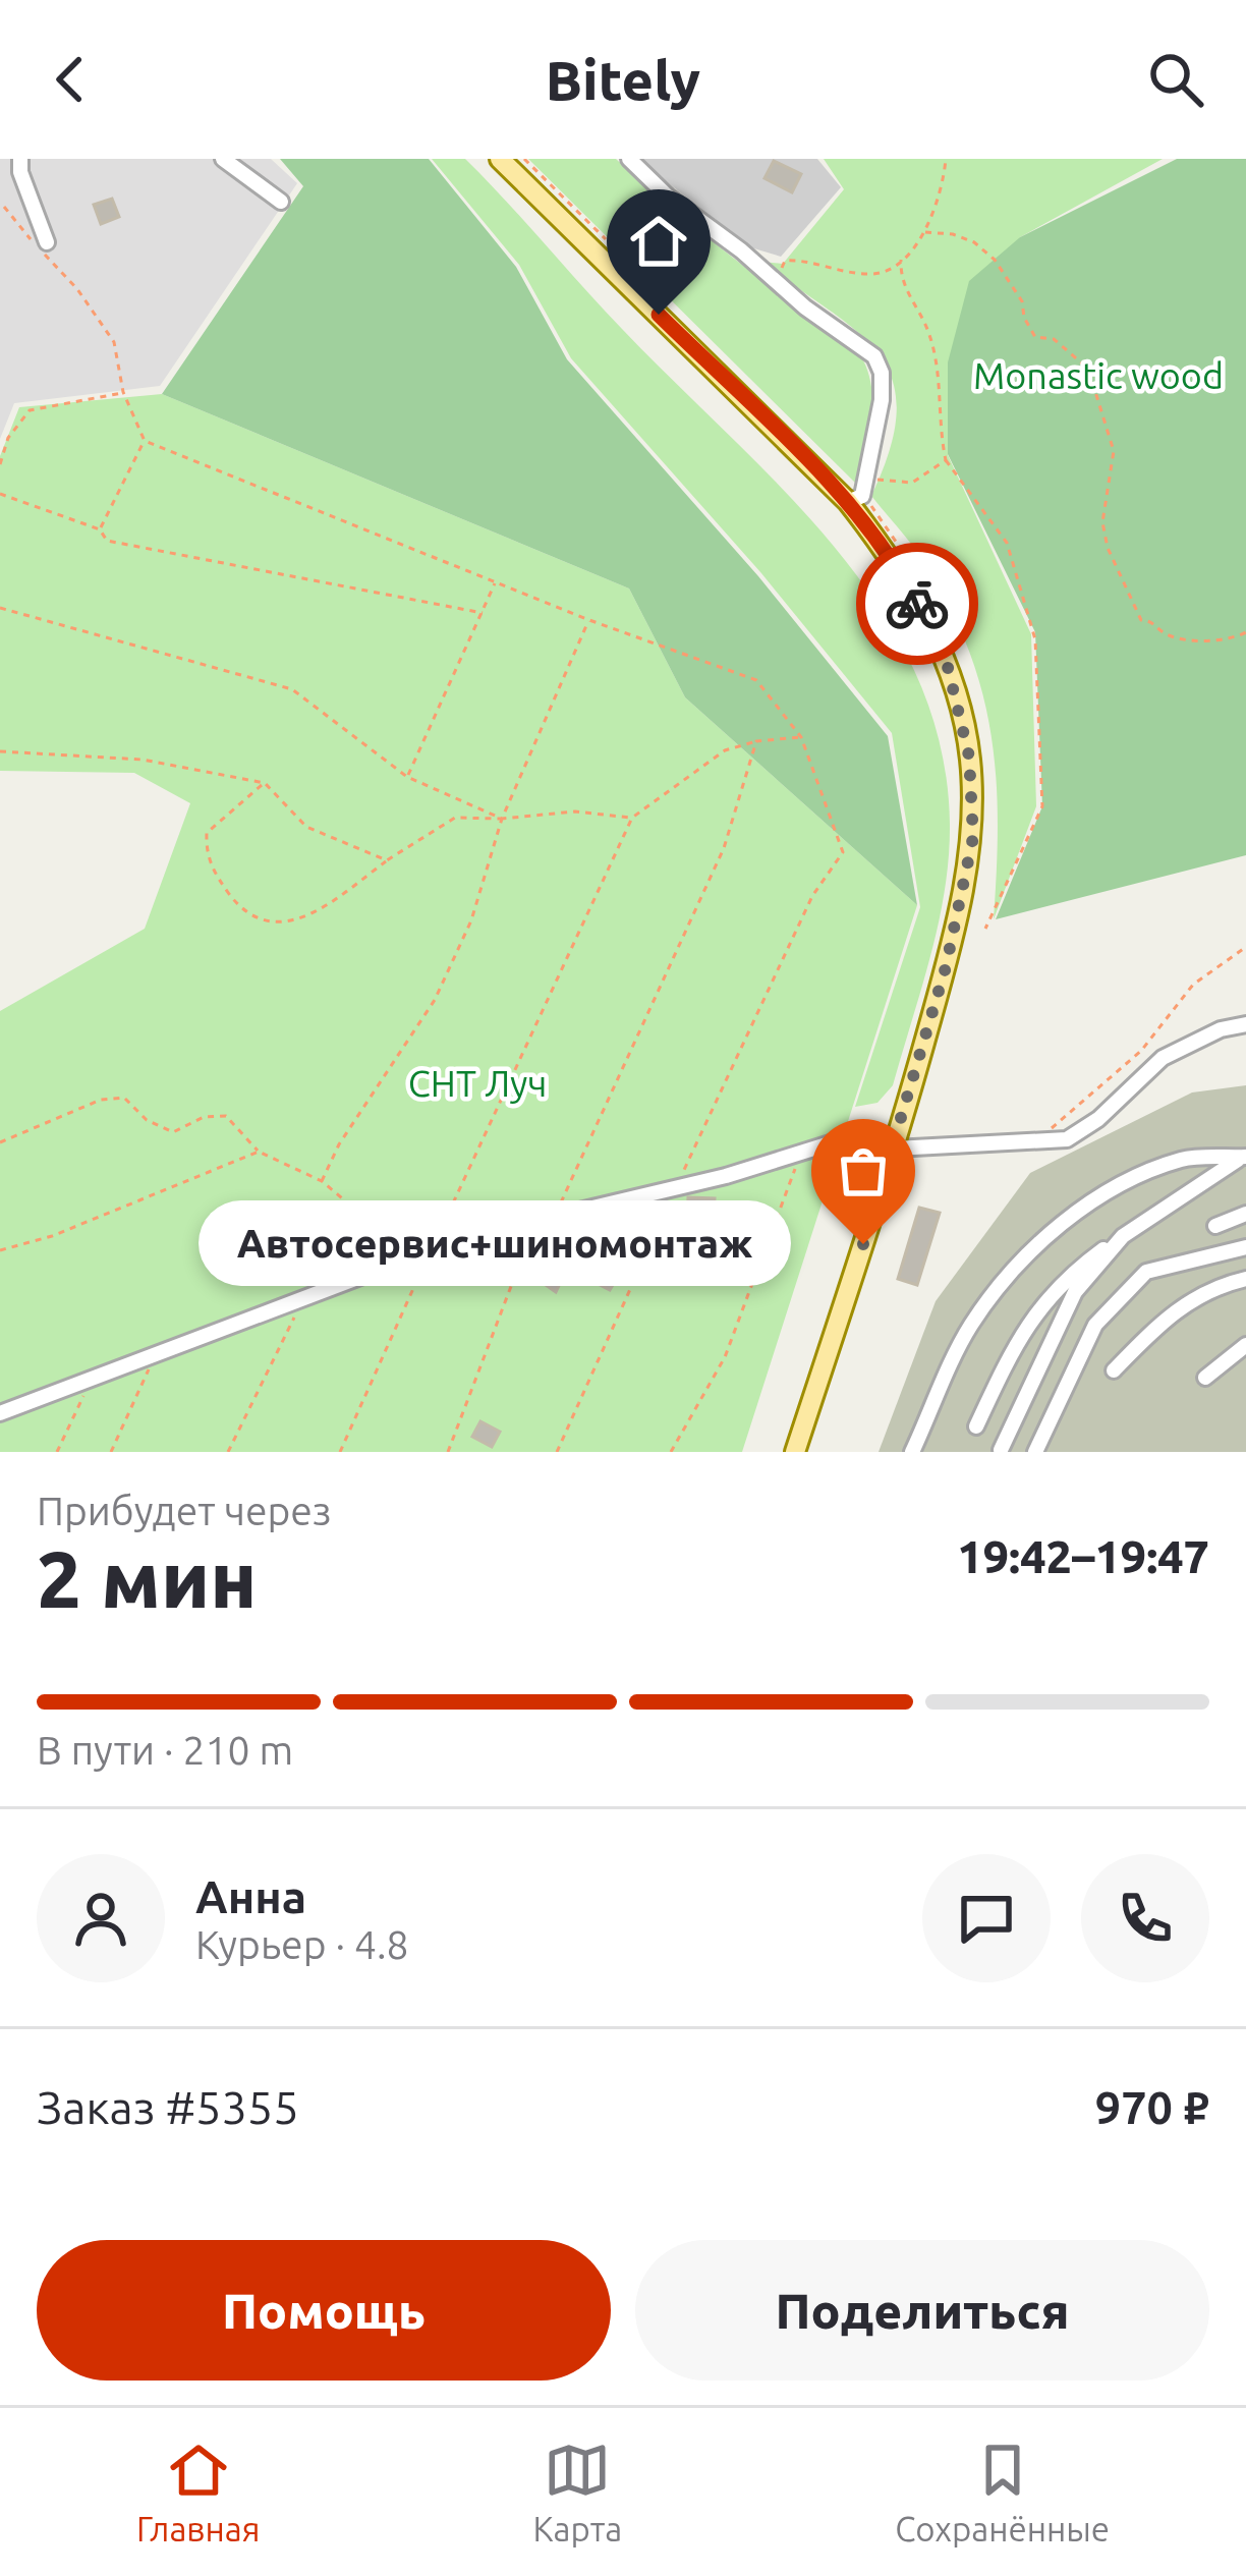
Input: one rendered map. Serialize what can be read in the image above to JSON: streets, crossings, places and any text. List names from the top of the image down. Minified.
{"parks":["Monastic wood","СНТ Луч"],"places":["Автосервис+шиномонтаж"],"page":{"header":"Bitely","bubble":"Автосервис+шиномонтаж","heading":["2 мин","Прибудет через","19:42–19:47"],"panel":["Анна","Курьер · 4.8","Заказ #5355","970 ₽"],"bar":"В пути · 210 m","buttons":["Помощь","Поделиться"],"tabs":["Главная","Карта","Сохранённые"]}}
